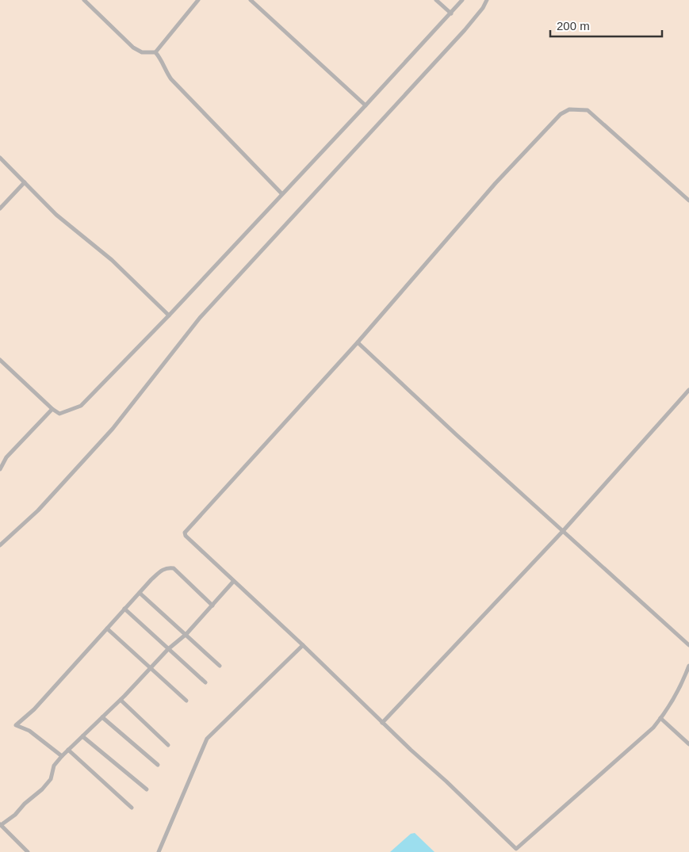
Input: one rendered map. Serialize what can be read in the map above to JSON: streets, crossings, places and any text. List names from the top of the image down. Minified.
{"scale_bar":"200 m"}
